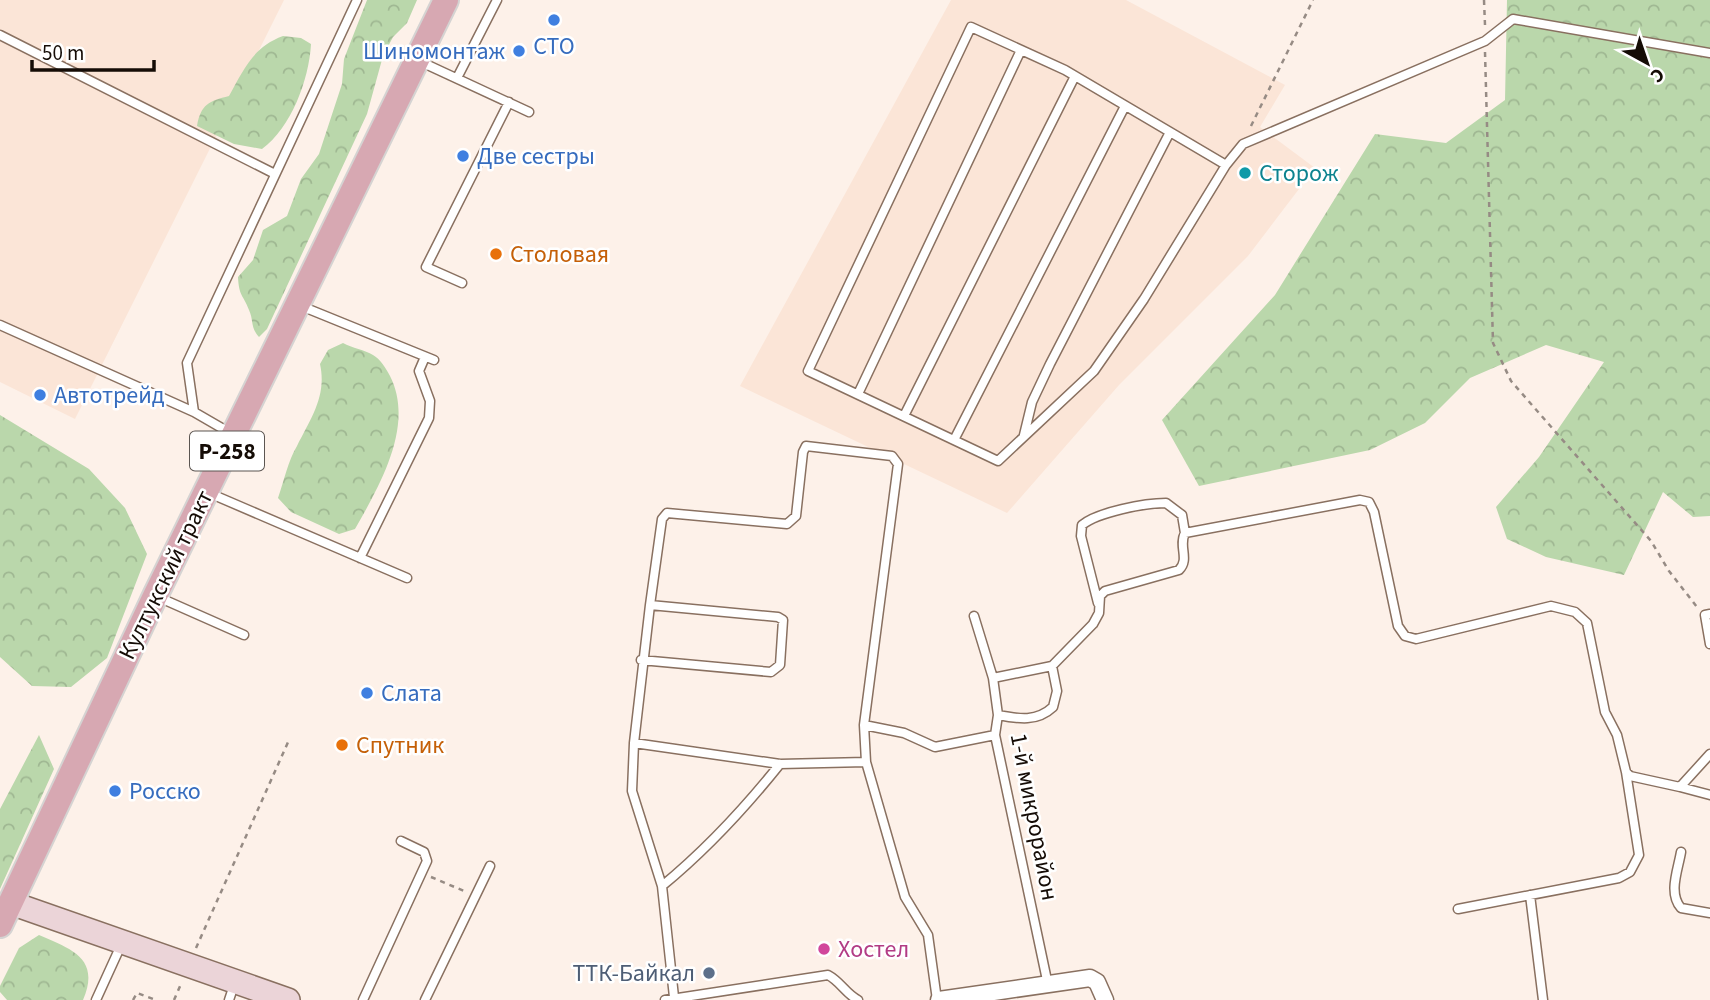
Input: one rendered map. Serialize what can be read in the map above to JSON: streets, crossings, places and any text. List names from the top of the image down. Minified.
{"streets":{"main road":["Р-258","Култукский тракт"],"lane":["1-й микрорайон"]},"places":["СТО","Шиномонтаж","Две сестры","Сторож","Столовая","Автотрейд","Слата","Спутник","Росско","Хостел","ТТК-Байкал"],"scale_bar":"50 m","north":"bottom right"}
